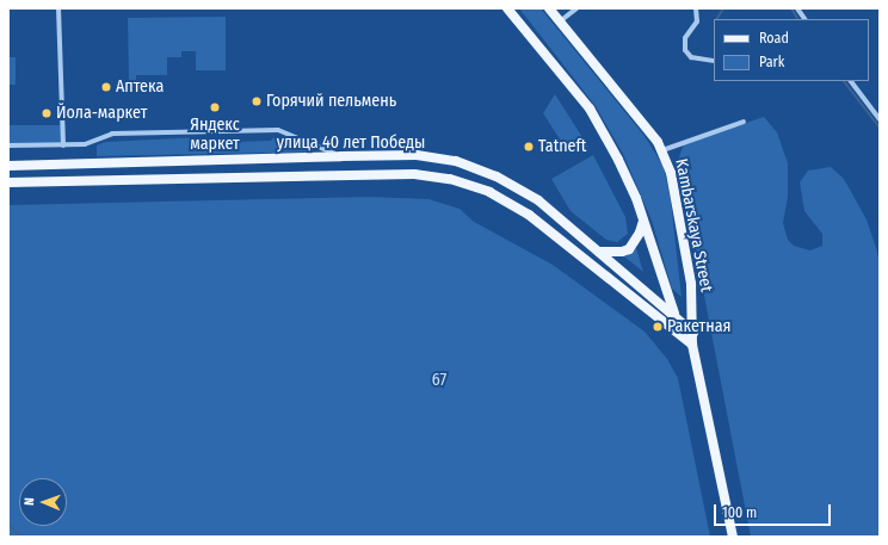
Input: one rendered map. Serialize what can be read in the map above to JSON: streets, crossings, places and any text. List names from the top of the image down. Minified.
{"streets":{"main road":["улица 40 лет Победы","Kambarskaya Street"]},"crossings":[["улица 40 лет Победы","Kambarskaya Street"]],"parks":["67"],"places":["Аптека","Горячий пельмень","Яндекс маркет","Йола-маркет","Tatneft","Ракетная"],"legend":["Road","Park"],"scale_bar":"100 m","north":"left"}
